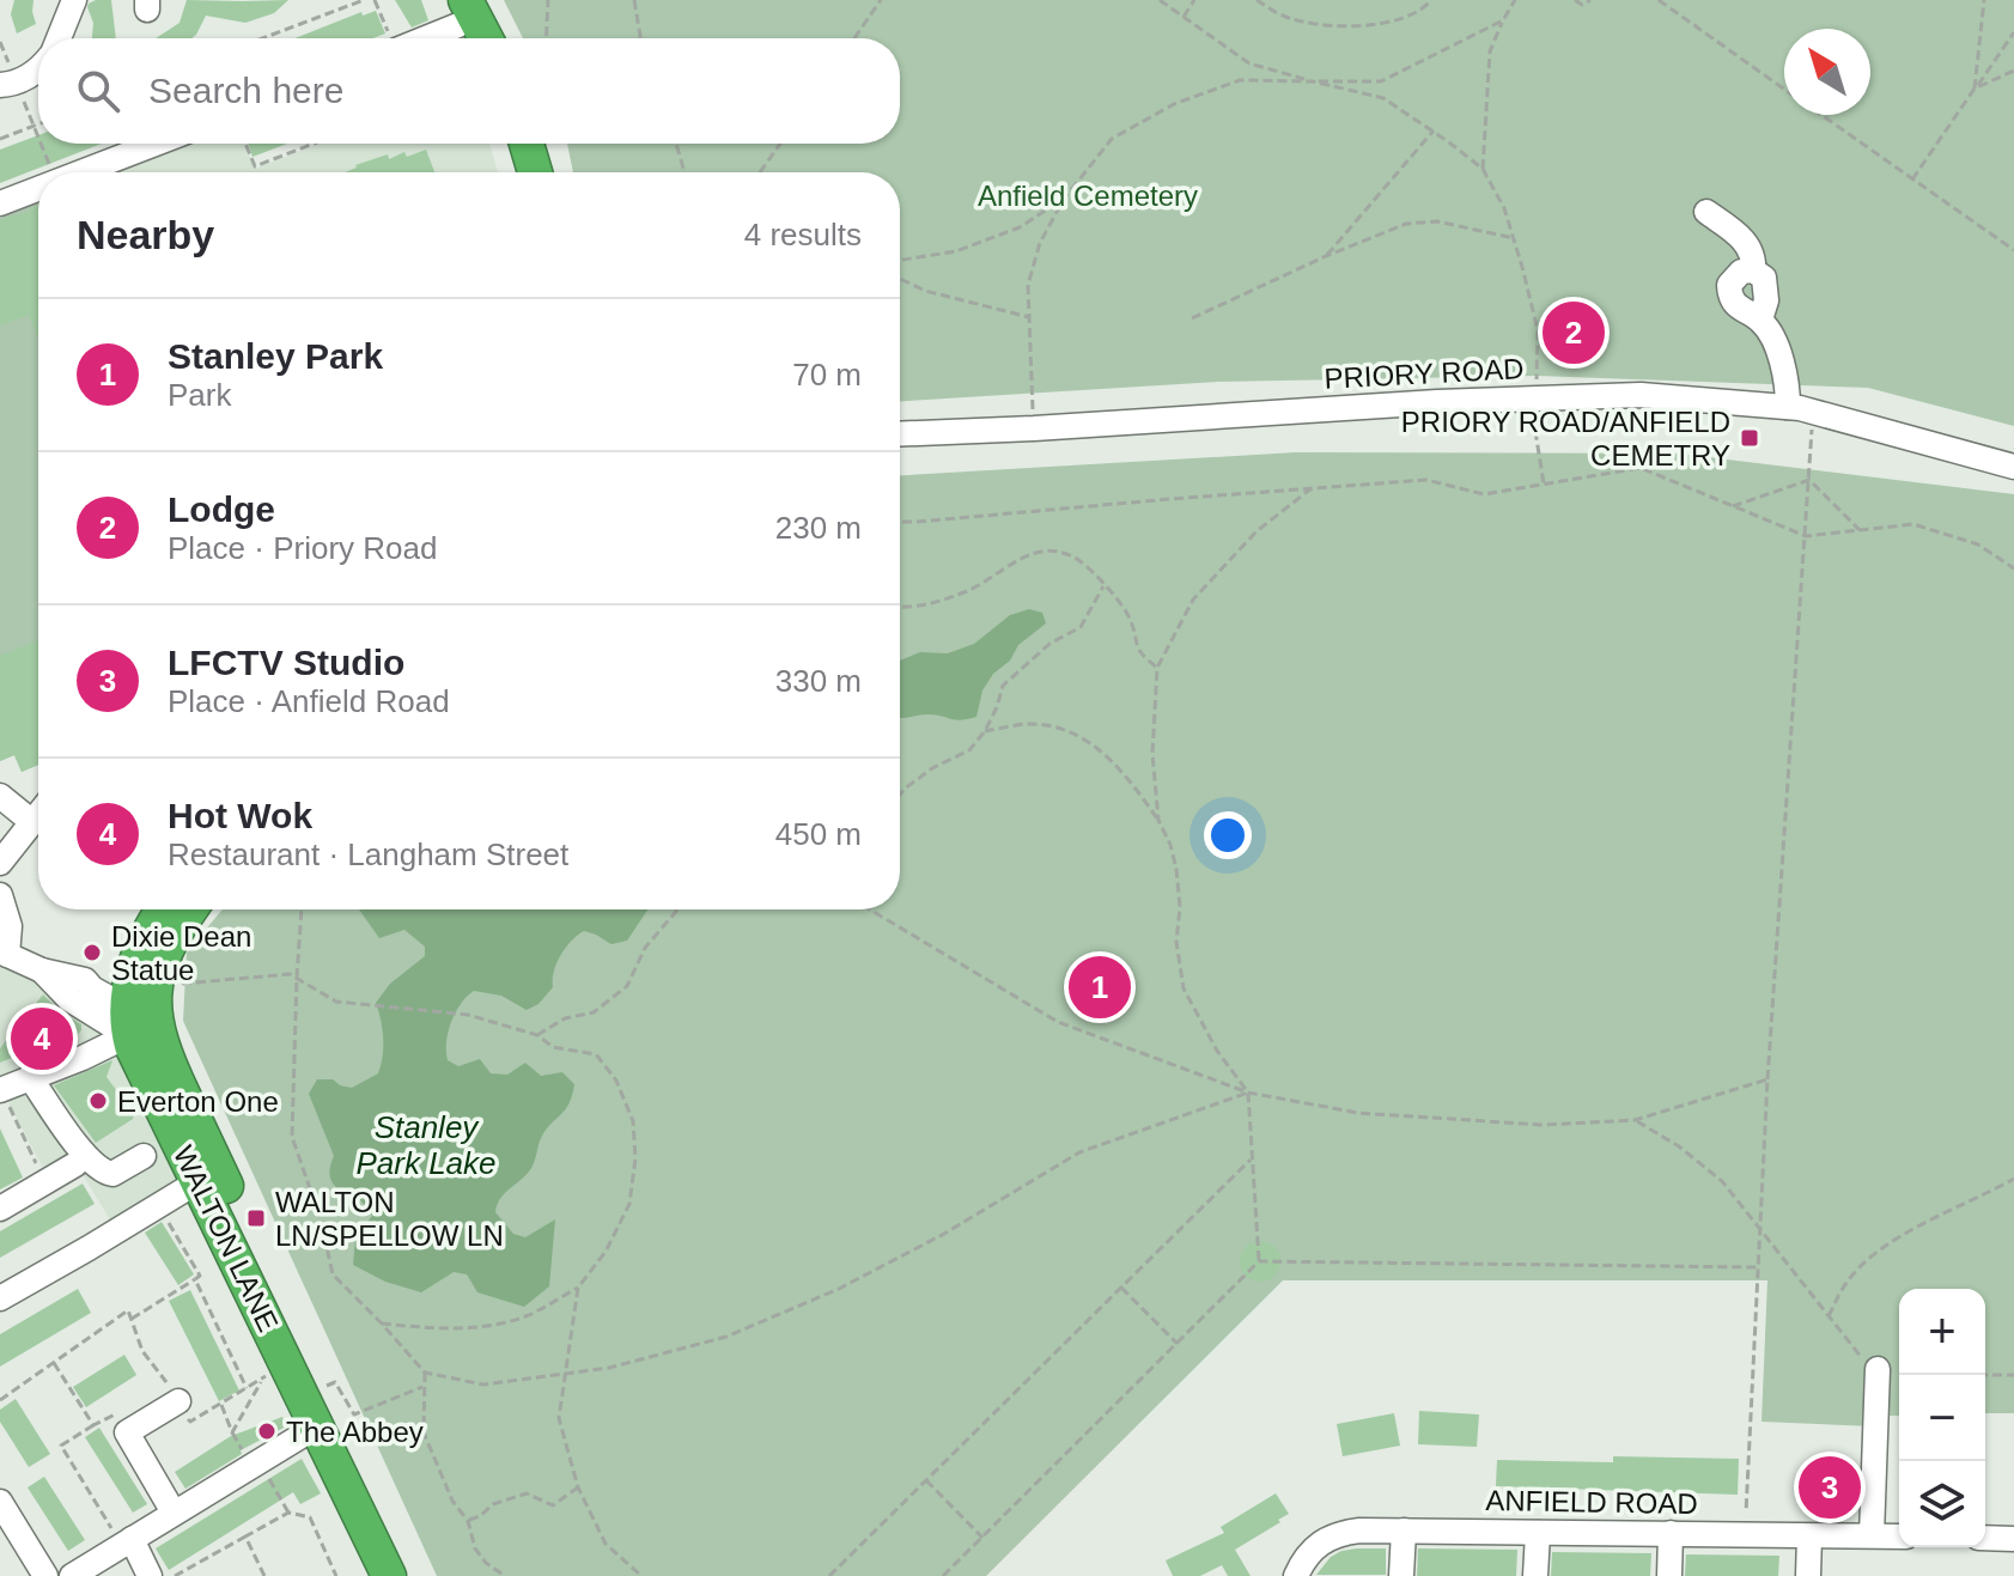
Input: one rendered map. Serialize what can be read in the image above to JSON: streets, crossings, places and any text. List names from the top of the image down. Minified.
{"streets":{"highway":["WALTON LANE"],"street":["PRIORY ROAD","ANFIELD ROAD"]},"water":["Stanley Park Lake"],"parks":["Anfield Cemetery"],"places":{"transit":["PRIORY ROAD/ANFIELD CEMETRY","WALTON LN/SPELLOW LN"],"other":["Dixie Dean Statue","Everton One","The Abbey"]},"north":"top left","page":{"search":"Search here","heading":["Nearby","4 results"],"pins":["2","1","4","3"],"list":[{"mark":"1","name":"Stanley Park","note":"Park","value":"70 m"},{"mark":"2","name":"Lodge","note":"Place · Priory Road","value":"230 m"},{"mark":"3","name":"LFCTV Studio","note":"Place · Anfield Road","value":"330 m"},{"mark":"4","name":"Hot Wok","note":"Restaurant · Langham Street","value":"450 m"}],"map_buttons":["+","−"]}}
